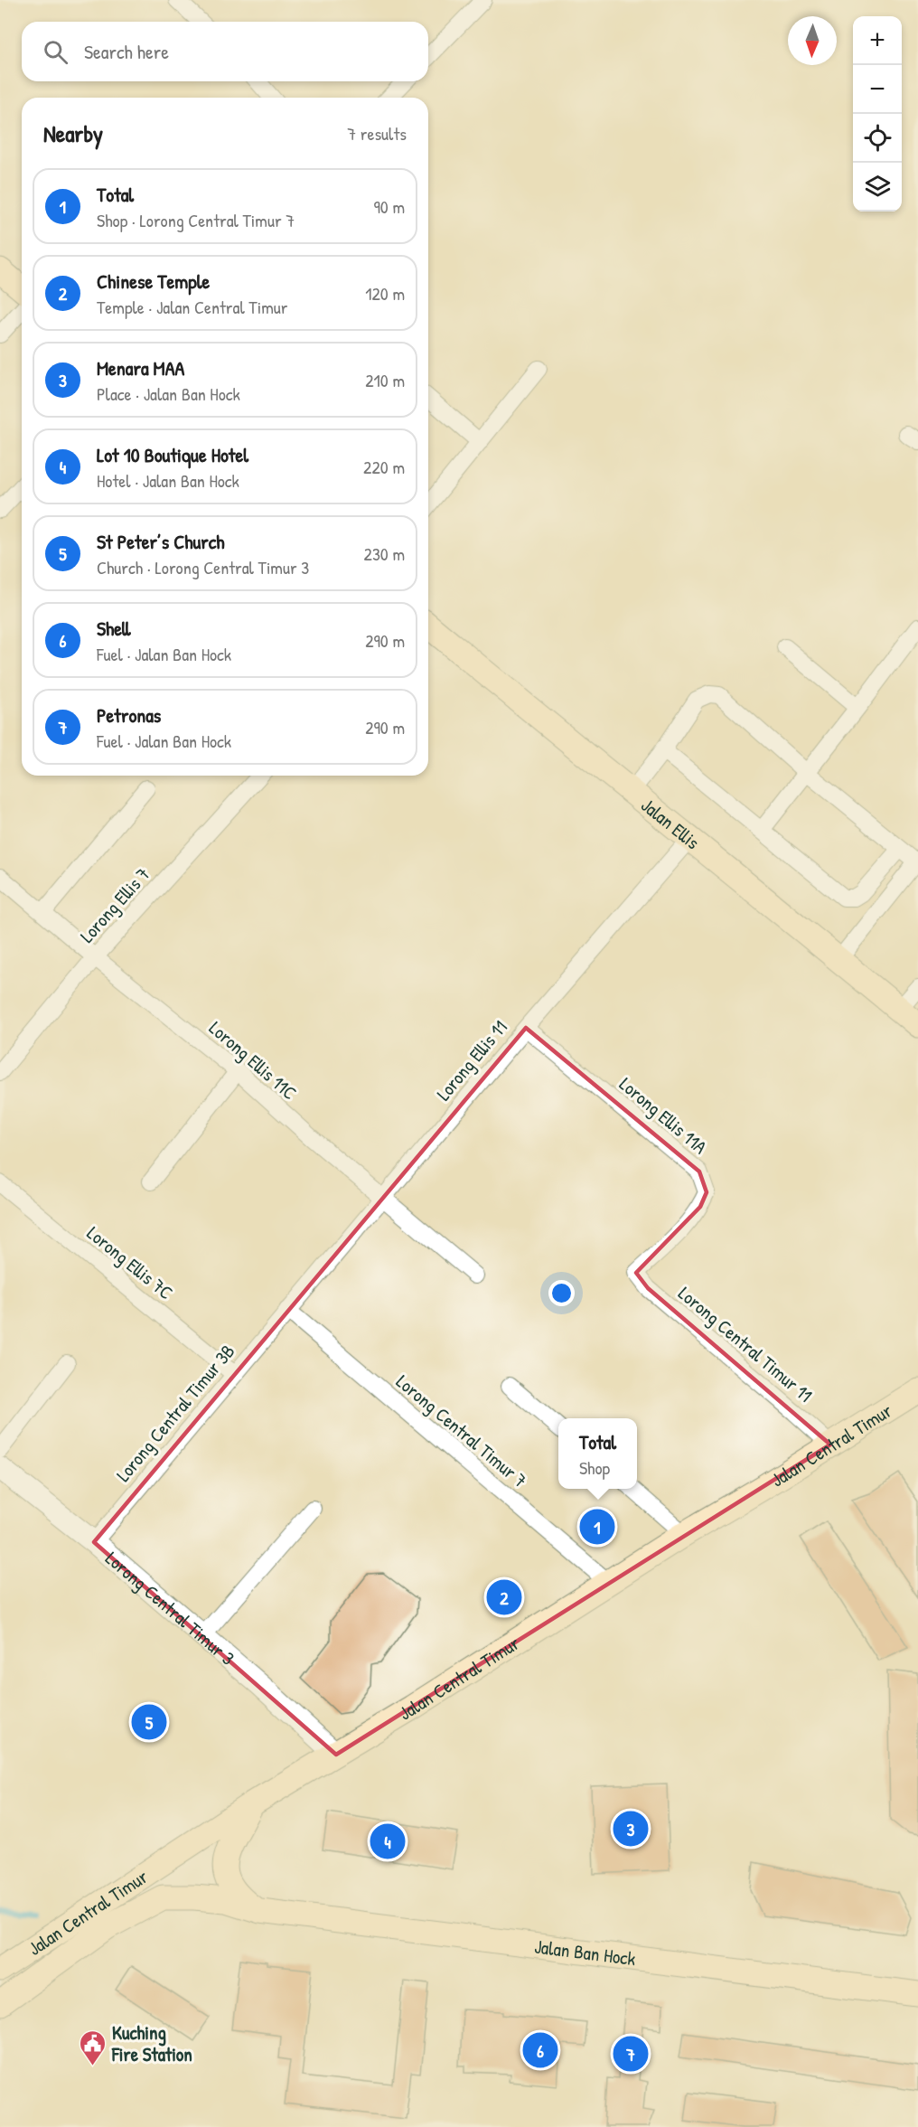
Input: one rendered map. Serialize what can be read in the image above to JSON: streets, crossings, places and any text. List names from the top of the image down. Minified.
{"streets":{"main road":["Jalan Ellis","Jalan Central Timur","Jalan Ban Hock"],"street":["Lorong Ellis 7","Lorong Ellis 11C","Lorong Ellis 11","Lorong Ellis 11A","Lorong Ellis 7C","Lorong Central Timur 11","Lorong Central Timur 3B","Lorong Central Timur 7","Lorong Central Timur 3"]},"crossings":[["Jalan Ellis","Lorong Ellis 11"],["Lorong Ellis 7","Lorong Ellis 11C"],["Lorong Ellis 11C","Lorong Ellis 11"],["Lorong Ellis 11","Lorong Ellis 11A"],["Lorong Ellis 11","Lorong Central Timur 3B"],["Lorong Ellis 11","Lorong Central Timur 7"],["Lorong Ellis 11A","Lorong Central Timur 11"],["Lorong Ellis 7C","Lorong Central Timur 3B"],["Lorong Central Timur 11","Jalan Central Timur"],["Lorong Central Timur 3B","Lorong Central Timur 7"],["Lorong Central Timur 3B","Lorong Central Timur 3"],["Lorong Central Timur 7","Jalan Central Timur"],["Jalan Central Timur","Lorong Central Timur 3"],["Jalan Central Timur","Jalan Ban Hock"]],"places":{"public building":["Kuching Fire Station"]},"north":"bottom","page":{"map_buttons":["+","−"],"search":"Search here","heading":["Nearby","7 results"],"list":[{"mark":"1","name":"Total","note":"Shop · Lorong Central Timur 7","value":"90 m"},{"mark":"2","name":"Chinese Temple","note":"Temple · Jalan Central Timur","value":"120 m"},{"mark":"3","name":"Menara MAA","note":"Place · Jalan Ban Hock","value":"210 m"},{"mark":"4","name":"Lot 10 Boutique Hotel","note":"Hotel · Jalan Ban Hock","value":"220 m"},{"mark":"5","name":"St Peter’s Church","note":"Church · Lorong Central Timur 3","value":"230 m"},{"mark":"6","name":"Shell","note":"Fuel · Jalan Ban Hock","value":"290 m"},{"mark":"7","name":"Petronas","note":"Fuel · Jalan Ban Hock","value":"290 m"}],"popup":["Total","Shop"],"pins":["1","2","5","3","4","6","7"]}}
